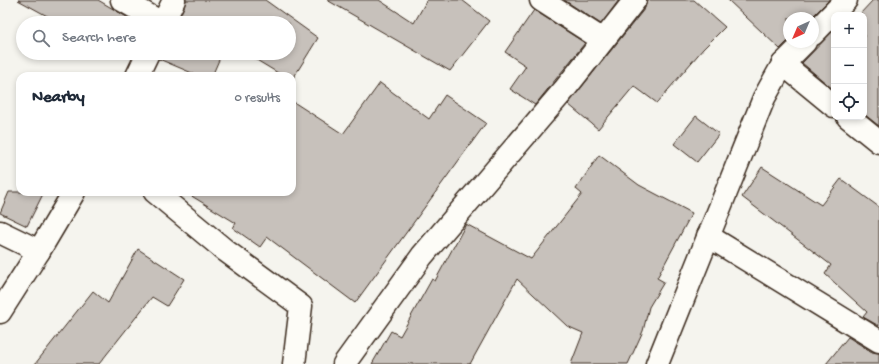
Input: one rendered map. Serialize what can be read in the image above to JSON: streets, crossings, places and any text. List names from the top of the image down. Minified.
{"north":"bottom left","page":{"map_buttons":["+","−"],"search":"Search here","heading":["Nearby","0 results"]}}
